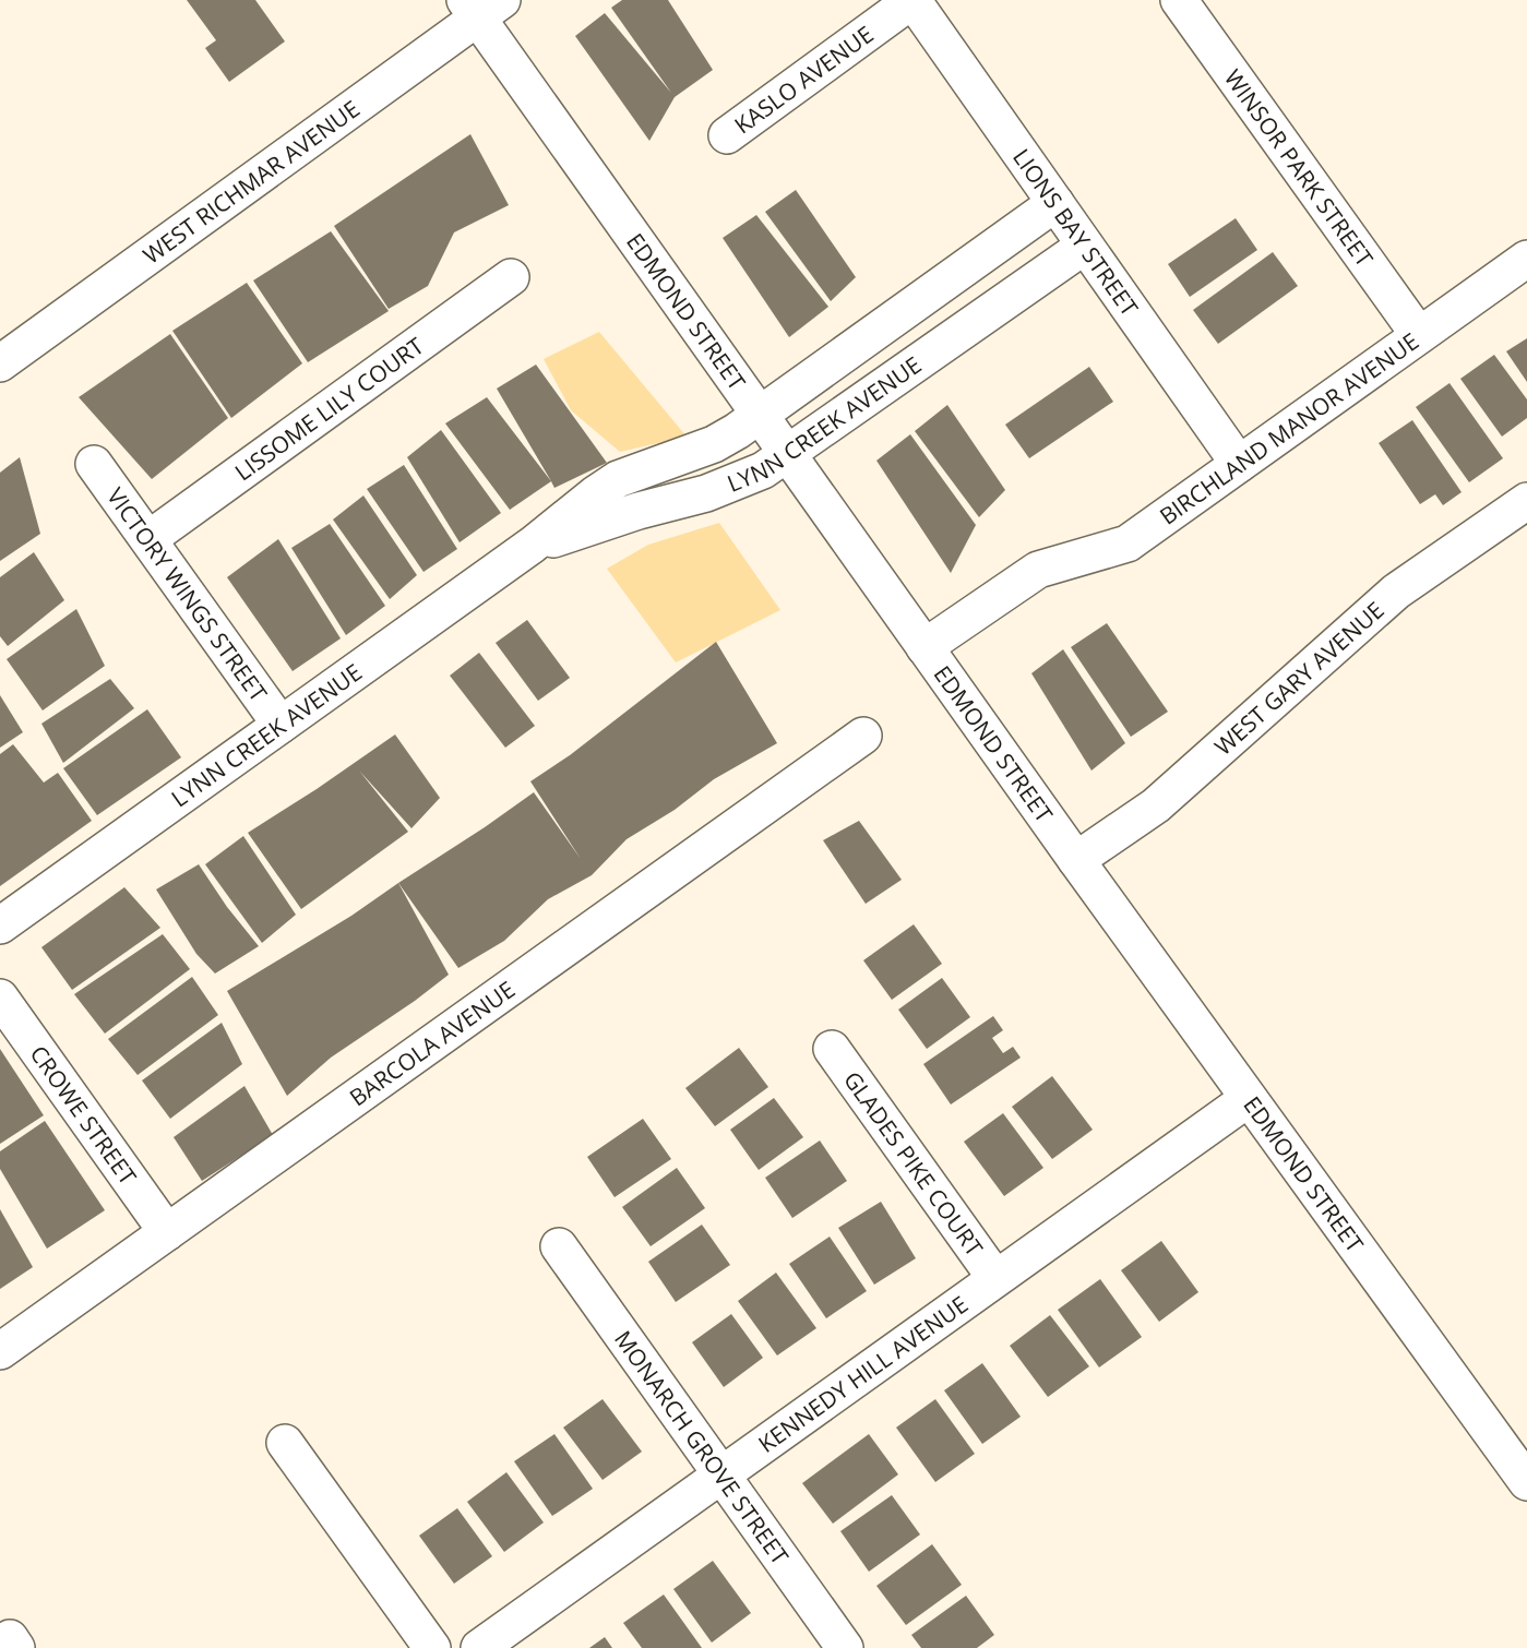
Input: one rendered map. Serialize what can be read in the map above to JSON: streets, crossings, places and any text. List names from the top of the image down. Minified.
{"streets":{"street":["KASLO AVENUE","WINSOR PARK STREET","WEST RICHMAR AVENUE","LIONS BAY STREET","EDMOND STREET","LISSOME LILY COURT","LYNN CREEK AVENUE","BIRCHLAND MANOR AVENUE","VICTORY WINGS STREET","WEST GARY AVENUE","BARCOLA AVENUE","CROWE STREET","GLADES PIKE COURT","KENNEDY HILL AVENUE","MONARCH GROVE STREET"]},"crossings":[["KASLO AVENUE","LIONS BAY STREET"],["WINSOR PARK STREET","BIRCHLAND MANOR AVENUE"],["WEST RICHMAR AVENUE","EDMOND STREET"],["LIONS BAY STREET","LYNN CREEK AVENUE"],["LIONS BAY STREET","BIRCHLAND MANOR AVENUE"],["EDMOND STREET","LYNN CREEK AVENUE"],["EDMOND STREET","BIRCHLAND MANOR AVENUE"],["EDMOND STREET","WEST GARY AVENUE"],["EDMOND STREET","KENNEDY HILL AVENUE"],["LISSOME LILY COURT","VICTORY WINGS STREET"],["LYNN CREEK AVENUE","VICTORY WINGS STREET"],["BARCOLA AVENUE","CROWE STREET"],["GLADES PIKE COURT","KENNEDY HILL AVENUE"],["KENNEDY HILL AVENUE","MONARCH GROVE STREET"]]}
